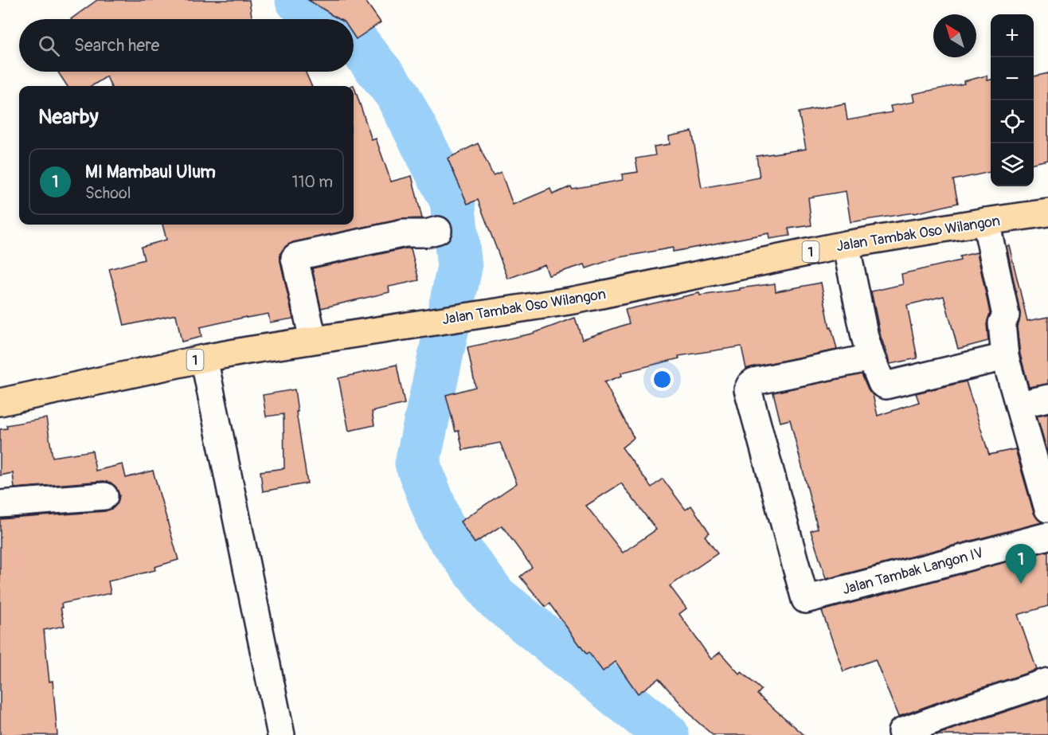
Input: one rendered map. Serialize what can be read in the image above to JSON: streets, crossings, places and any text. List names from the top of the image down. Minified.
{"streets":{"highway":["Jalan Tambak Oso Wilangon","1"],"street":["Jalan Tambak Langon IV"]},"north":"top left","page":{"map_buttons":["+","−"],"search":"Search here","heading":"Nearby","list":[{"mark":"1","name":"MI Mambaul Ulum","note":"School","value":"110 m"}],"pins":"1"}}
